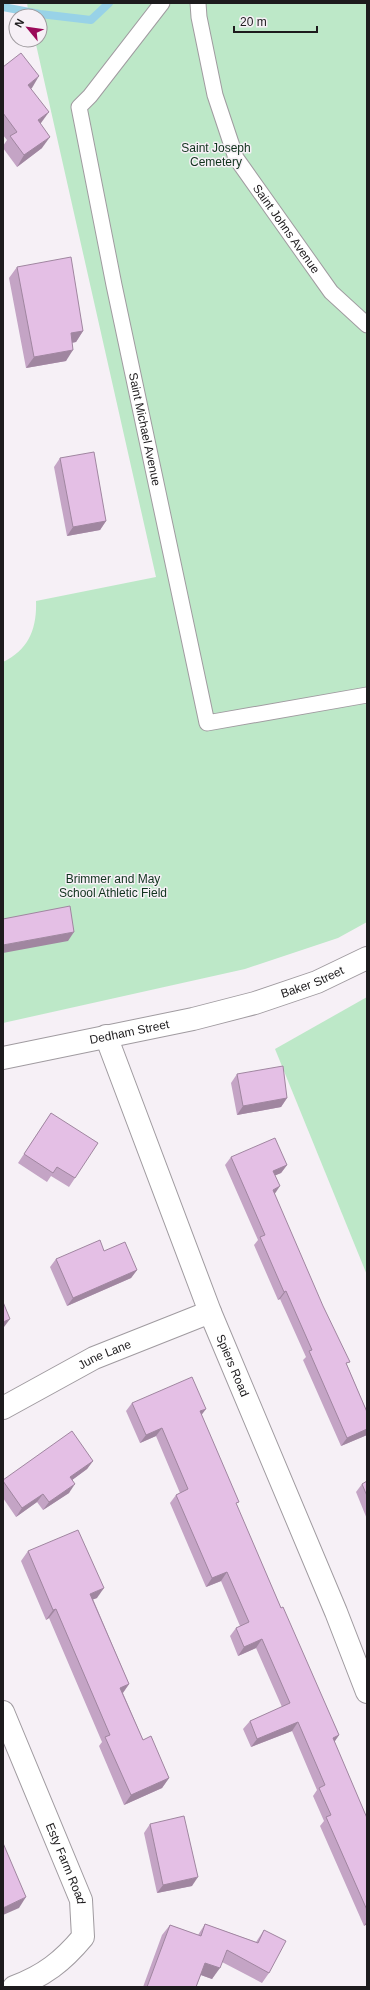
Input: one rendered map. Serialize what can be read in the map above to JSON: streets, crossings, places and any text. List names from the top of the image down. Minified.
{"streets":{"street":["Baker Street","Dedham Street","June Lane","Spiers Road","Esty Farm Road"],"lane":["Saint Johns Avenue","Saint Michael Avenue"]},"crossings":[["Baker Street","Dedham Street"],["Dedham Street","Spiers Road"],["June Lane","Spiers Road"]],"parks":["Saint Joseph Cemetery","Brimmer and May School Athletic Field"],"scale_bar":"20 m","north":"top left"}
